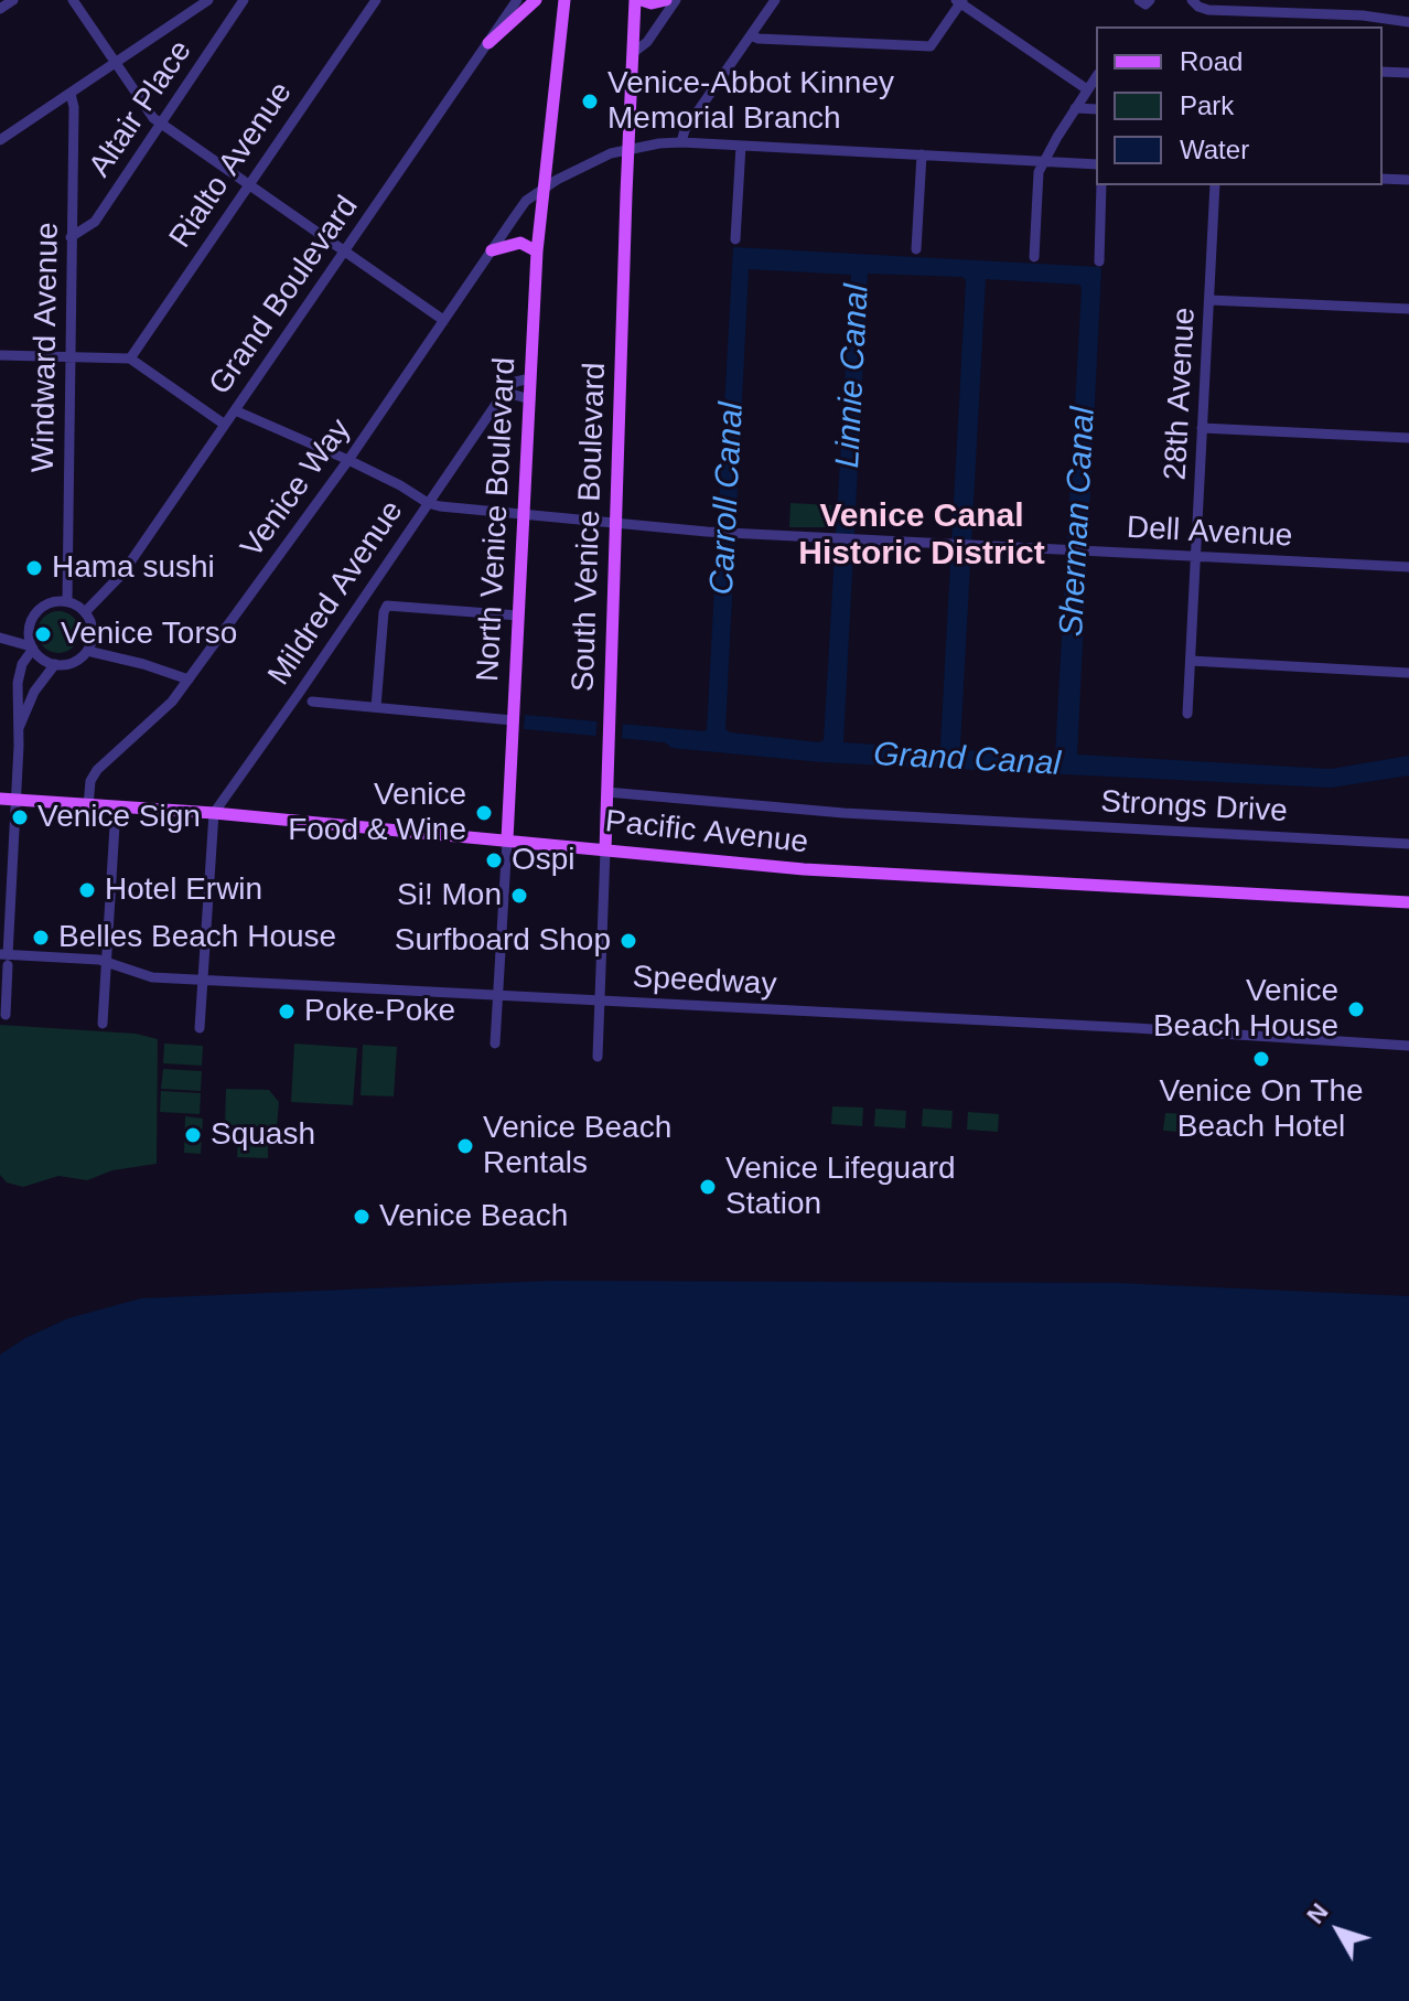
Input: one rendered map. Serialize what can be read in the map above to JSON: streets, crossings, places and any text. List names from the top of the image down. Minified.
{"streets":{"main road":["North Venice Boulevard","South Venice Boulevard","Pacific Avenue"],"street":["Altair Place","Rialto Avenue","Grand Boulevard","Windward Avenue","28th Avenue","Venice Way","Dell Avenue","Mildred Avenue","Strongs Drive","Speedway"]},"crossings":[["Altair Place","Windward Avenue"],["Grand Boulevard","Windward Avenue"],["28th Avenue","Dell Avenue"],["Venice Way","North Venice Boulevard"],["Venice Way","South Venice Boulevard"],["Venice Way","Pacific Avenue"],["North Venice Boulevard","Dell Avenue"],["North Venice Boulevard","Mildred Avenue"],["North Venice Boulevard","Pacific Avenue"],["North Venice Boulevard","Speedway"],["South Venice Boulevard","Dell Avenue"],["South Venice Boulevard","Strongs Drive"],["South Venice Boulevard","Pacific Avenue"],["South Venice Boulevard","Speedway"],["Dell Avenue","Mildred Avenue"],["Mildred Avenue","Pacific Avenue"]],"districts":["Venice Canal Historic District"],"water":["Linnie Canal","Carroll Canal","Sherman Canal","Grand Canal"],"places":["Venice-Abbot Kinney Memorial Branch","Hama sushi","Venice Torso","Venice Food & Wine","Venice Sign","Ospi","Hotel Erwin","Si! Mon","Belles Beach House","Surfboard Shop","Venice Beach House","Poke-Poke","Venice On The Beach Hotel","Squash","Venice Beach Rentals","Venice Lifeguard Station","Venice Beach"],"legend":["Road","Park","Water"],"north":"top left"}
